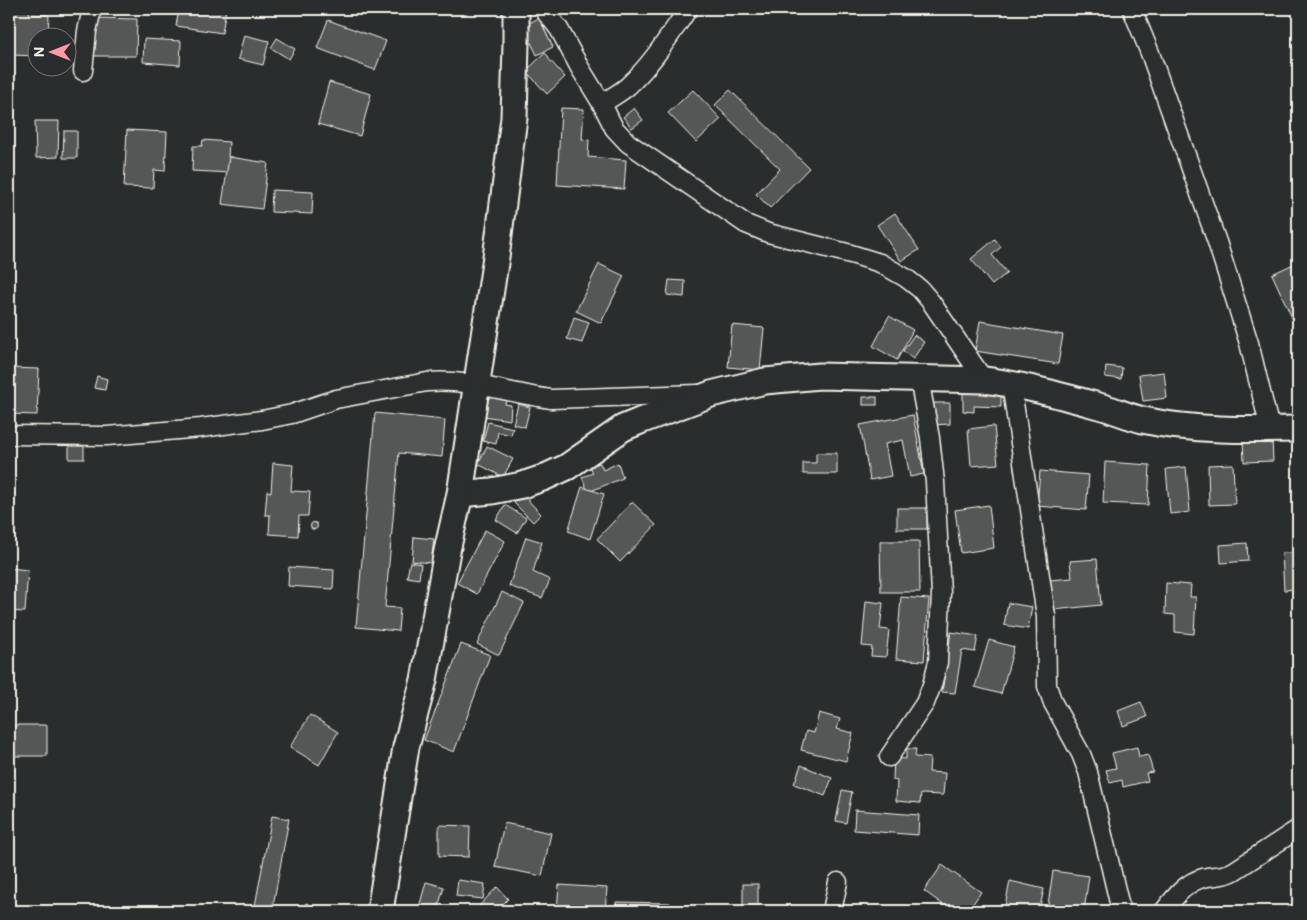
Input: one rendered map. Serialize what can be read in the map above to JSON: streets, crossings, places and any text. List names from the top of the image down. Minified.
{"north":"left"}
